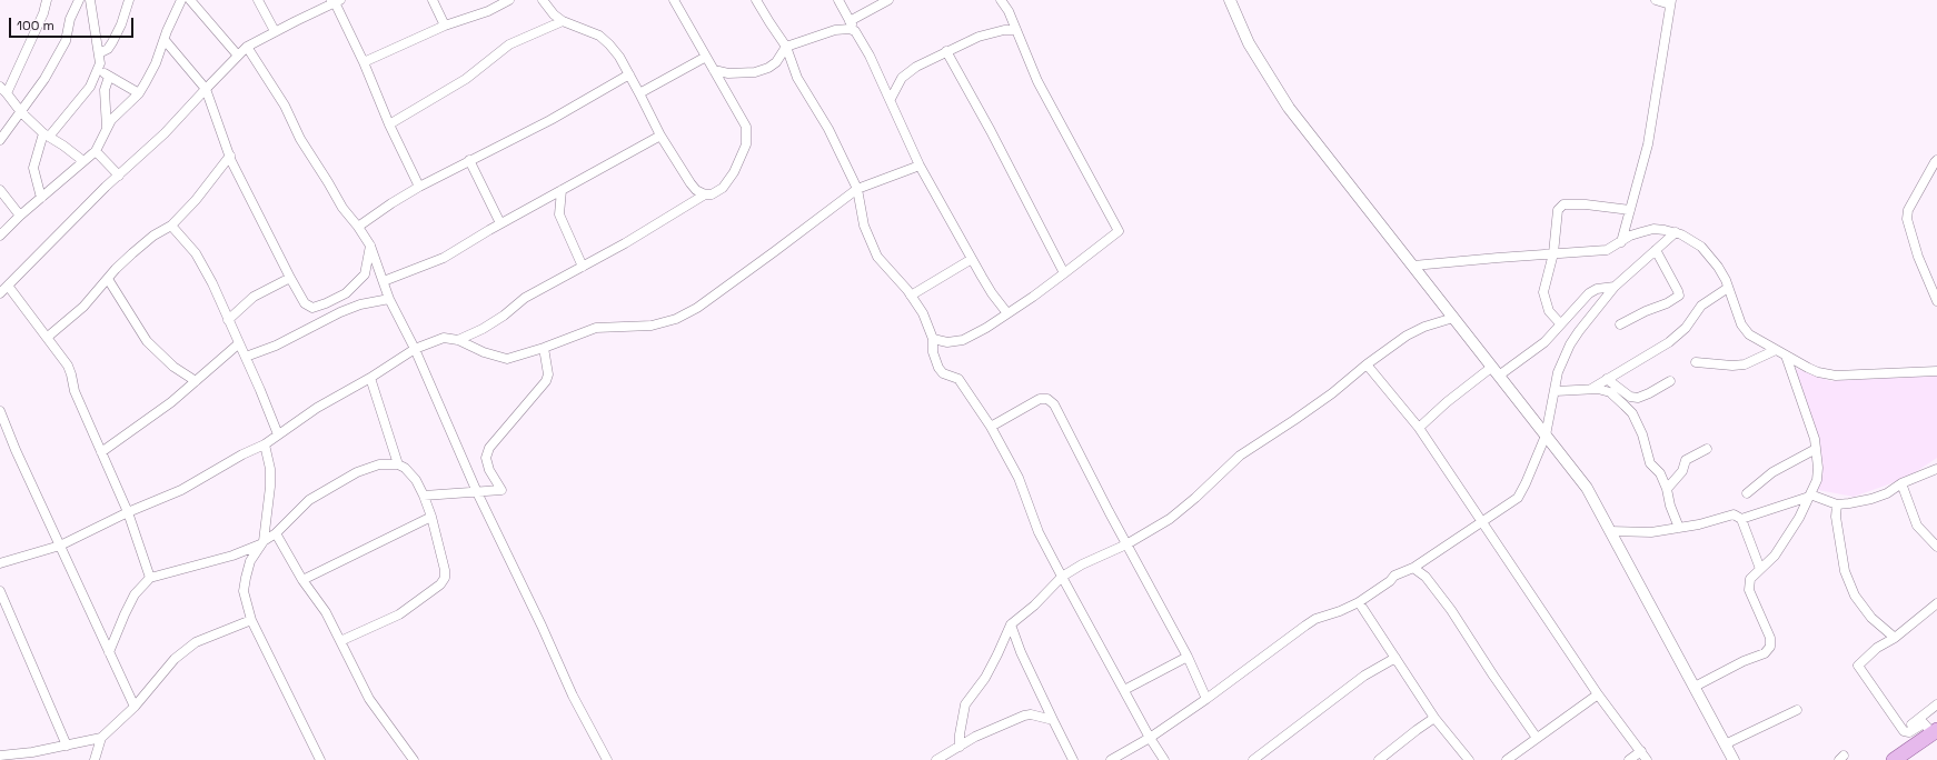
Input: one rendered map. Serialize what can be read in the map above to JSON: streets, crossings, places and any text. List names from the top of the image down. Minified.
{"scale_bar":"100 m"}
